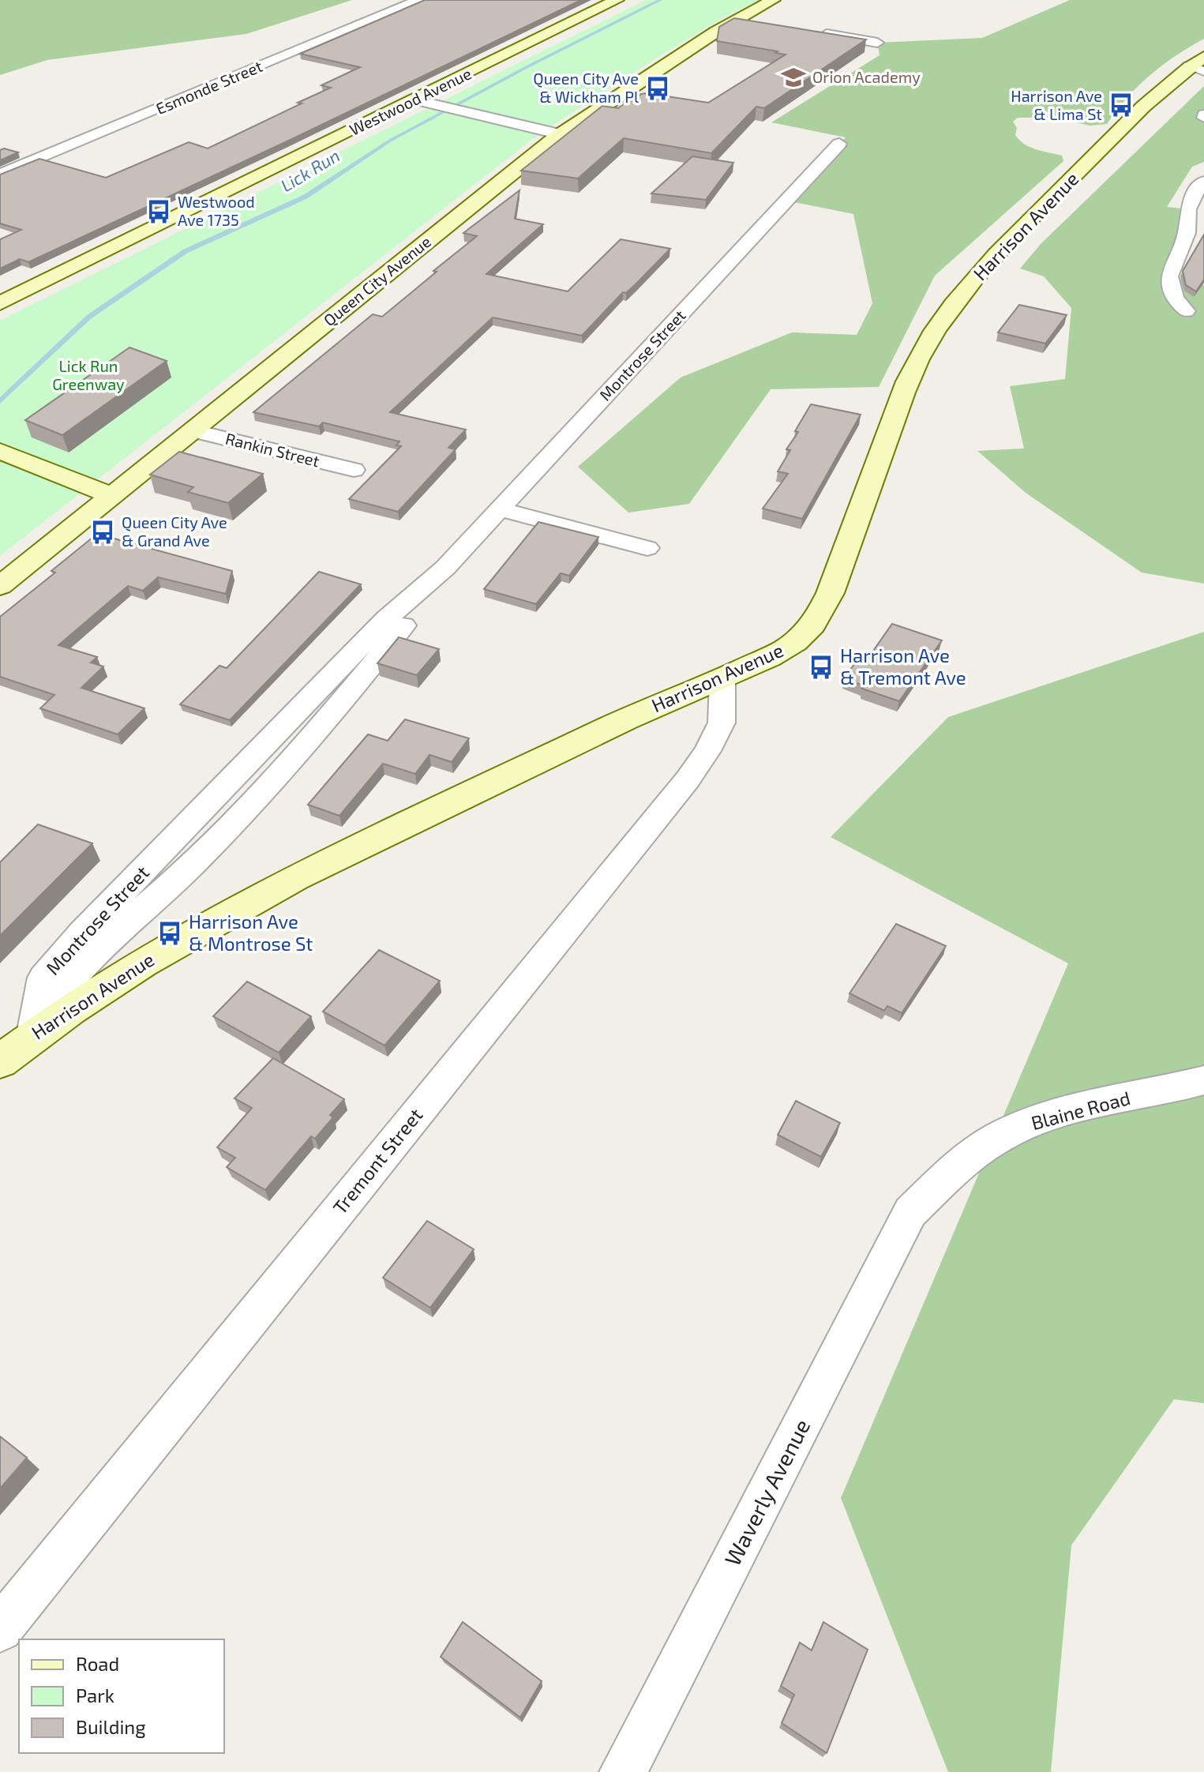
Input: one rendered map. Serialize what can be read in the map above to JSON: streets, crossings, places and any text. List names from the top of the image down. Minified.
{"streets":{"main road":["Westwood Avenue","Harrison Avenue","Queen City Avenue"],"street":["Esmonde Street","Montrose Street","Rankin Street","Blaine Road","Tremont Street","Waverly Avenue"]},"crossings":[["Harrison Avenue","Montrose Street"],["Harrison Avenue","Tremont Street"],["Queen City Avenue","Rankin Street"],["Blaine Road","Waverly Avenue"]],"water":["Lick Run"],"parks":["Lick Run Greenway"],"places":{"school or university":["Orion Academy"],"bus stop":["Queen City Ave & Wickham Pl","Harrison Ave & Lima St","Westwood Ave 1735","Queen City Ave & Grand Ave","Harrison Ave & Tremont Ave","Harrison Ave & Montrose St"]},"legend":["Road","Park","Building"]}
